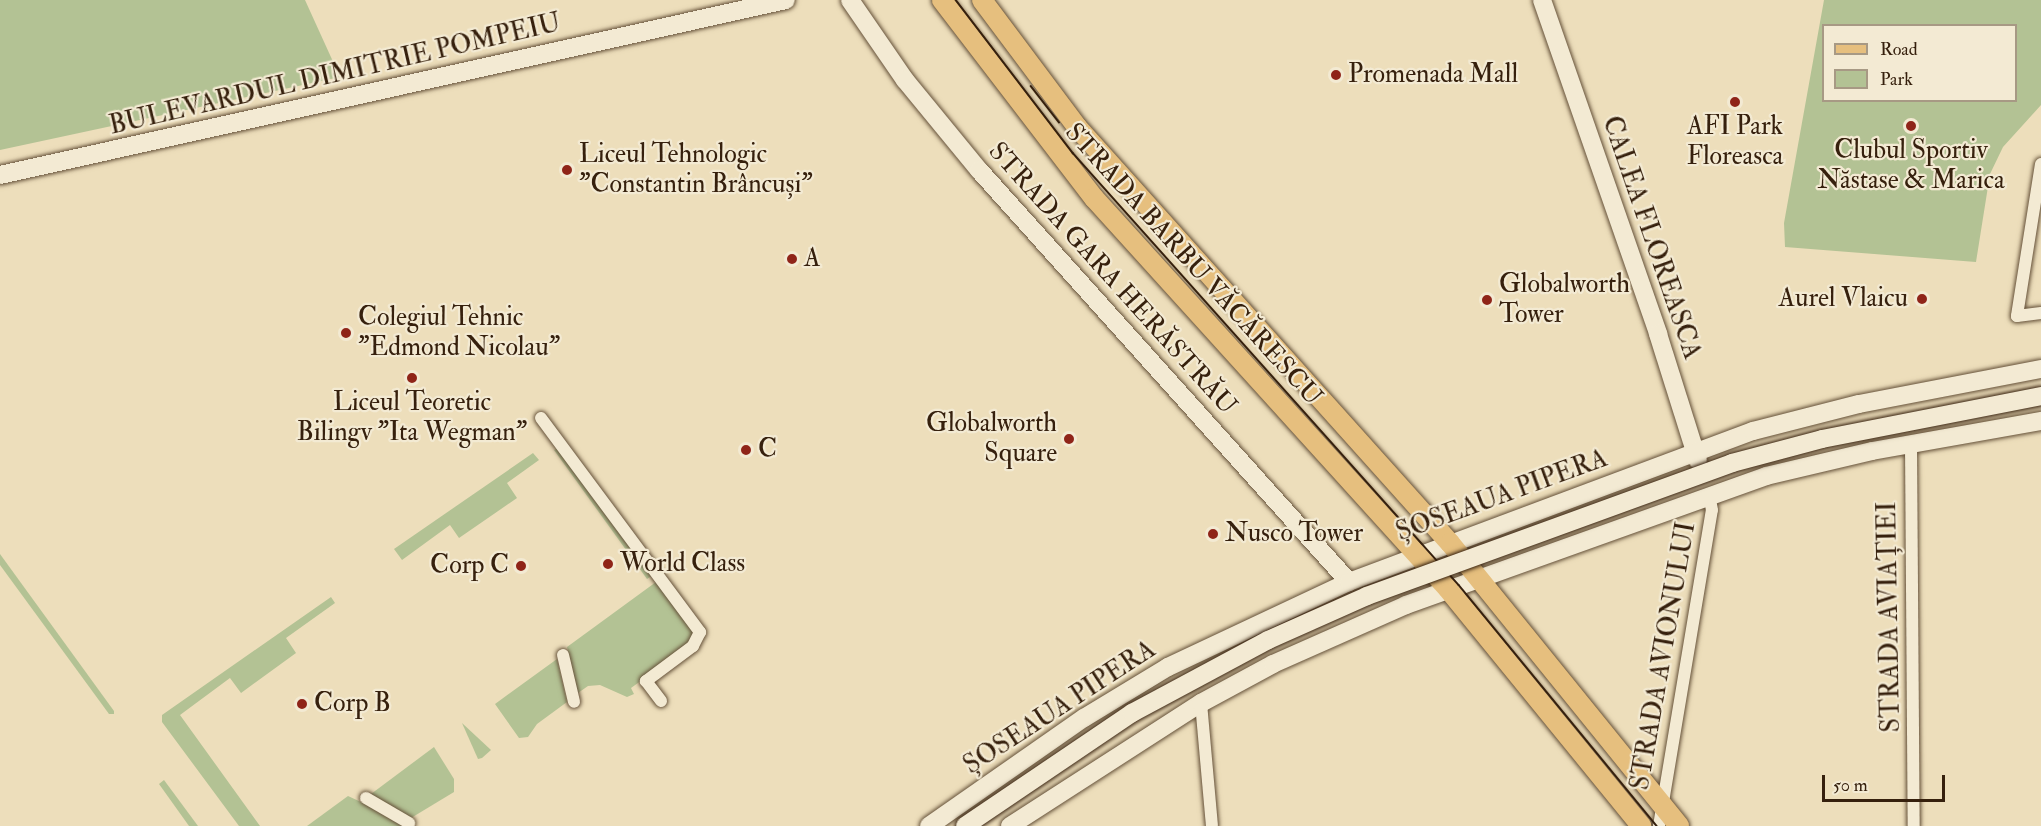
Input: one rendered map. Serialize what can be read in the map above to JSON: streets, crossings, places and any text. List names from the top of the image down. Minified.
{"streets":{"main road":["BULEVARDUL DIMITRIE POMPEIU","CALEA FLOREASCA","STRADA BARBU VĂCĂRESCU","STRADA GARA HERĂSTRĂU","ȘOSEAUA PIPERA"],"street":["STRADA AVIAȚIEI","STRADA AVIONULUI"]},"crossings":[["CALEA FLOREASCA","ȘOSEAUA PIPERA"],["CALEA FLOREASCA","STRADA AVIONULUI"],["STRADA BARBU VĂCĂRESCU","ȘOSEAUA PIPERA"],["STRADA BARBU VĂCĂRESCU","STRADA AVIONULUI"],["STRADA GARA HERĂSTRĂU","ȘOSEAUA PIPERA"]],"places":["Promenada Mall","AFI Park Floreasca","Clubul Sportiv Năstase & Marica","Liceul Tehnologic \"Constantin Brâncuși\"","A","Aurel Vlaicu","Globalworth Tower","Colegiul Tehnic \"Edmond Nicolau\"","Liceul Teoretic Bilingv \"Ita Wegman\"","Globalworth Square","C","Nusco Tower","World Class","Corp C","Corp B"],"legend":["Road","Park"],"scale_bar":"50 m"}
